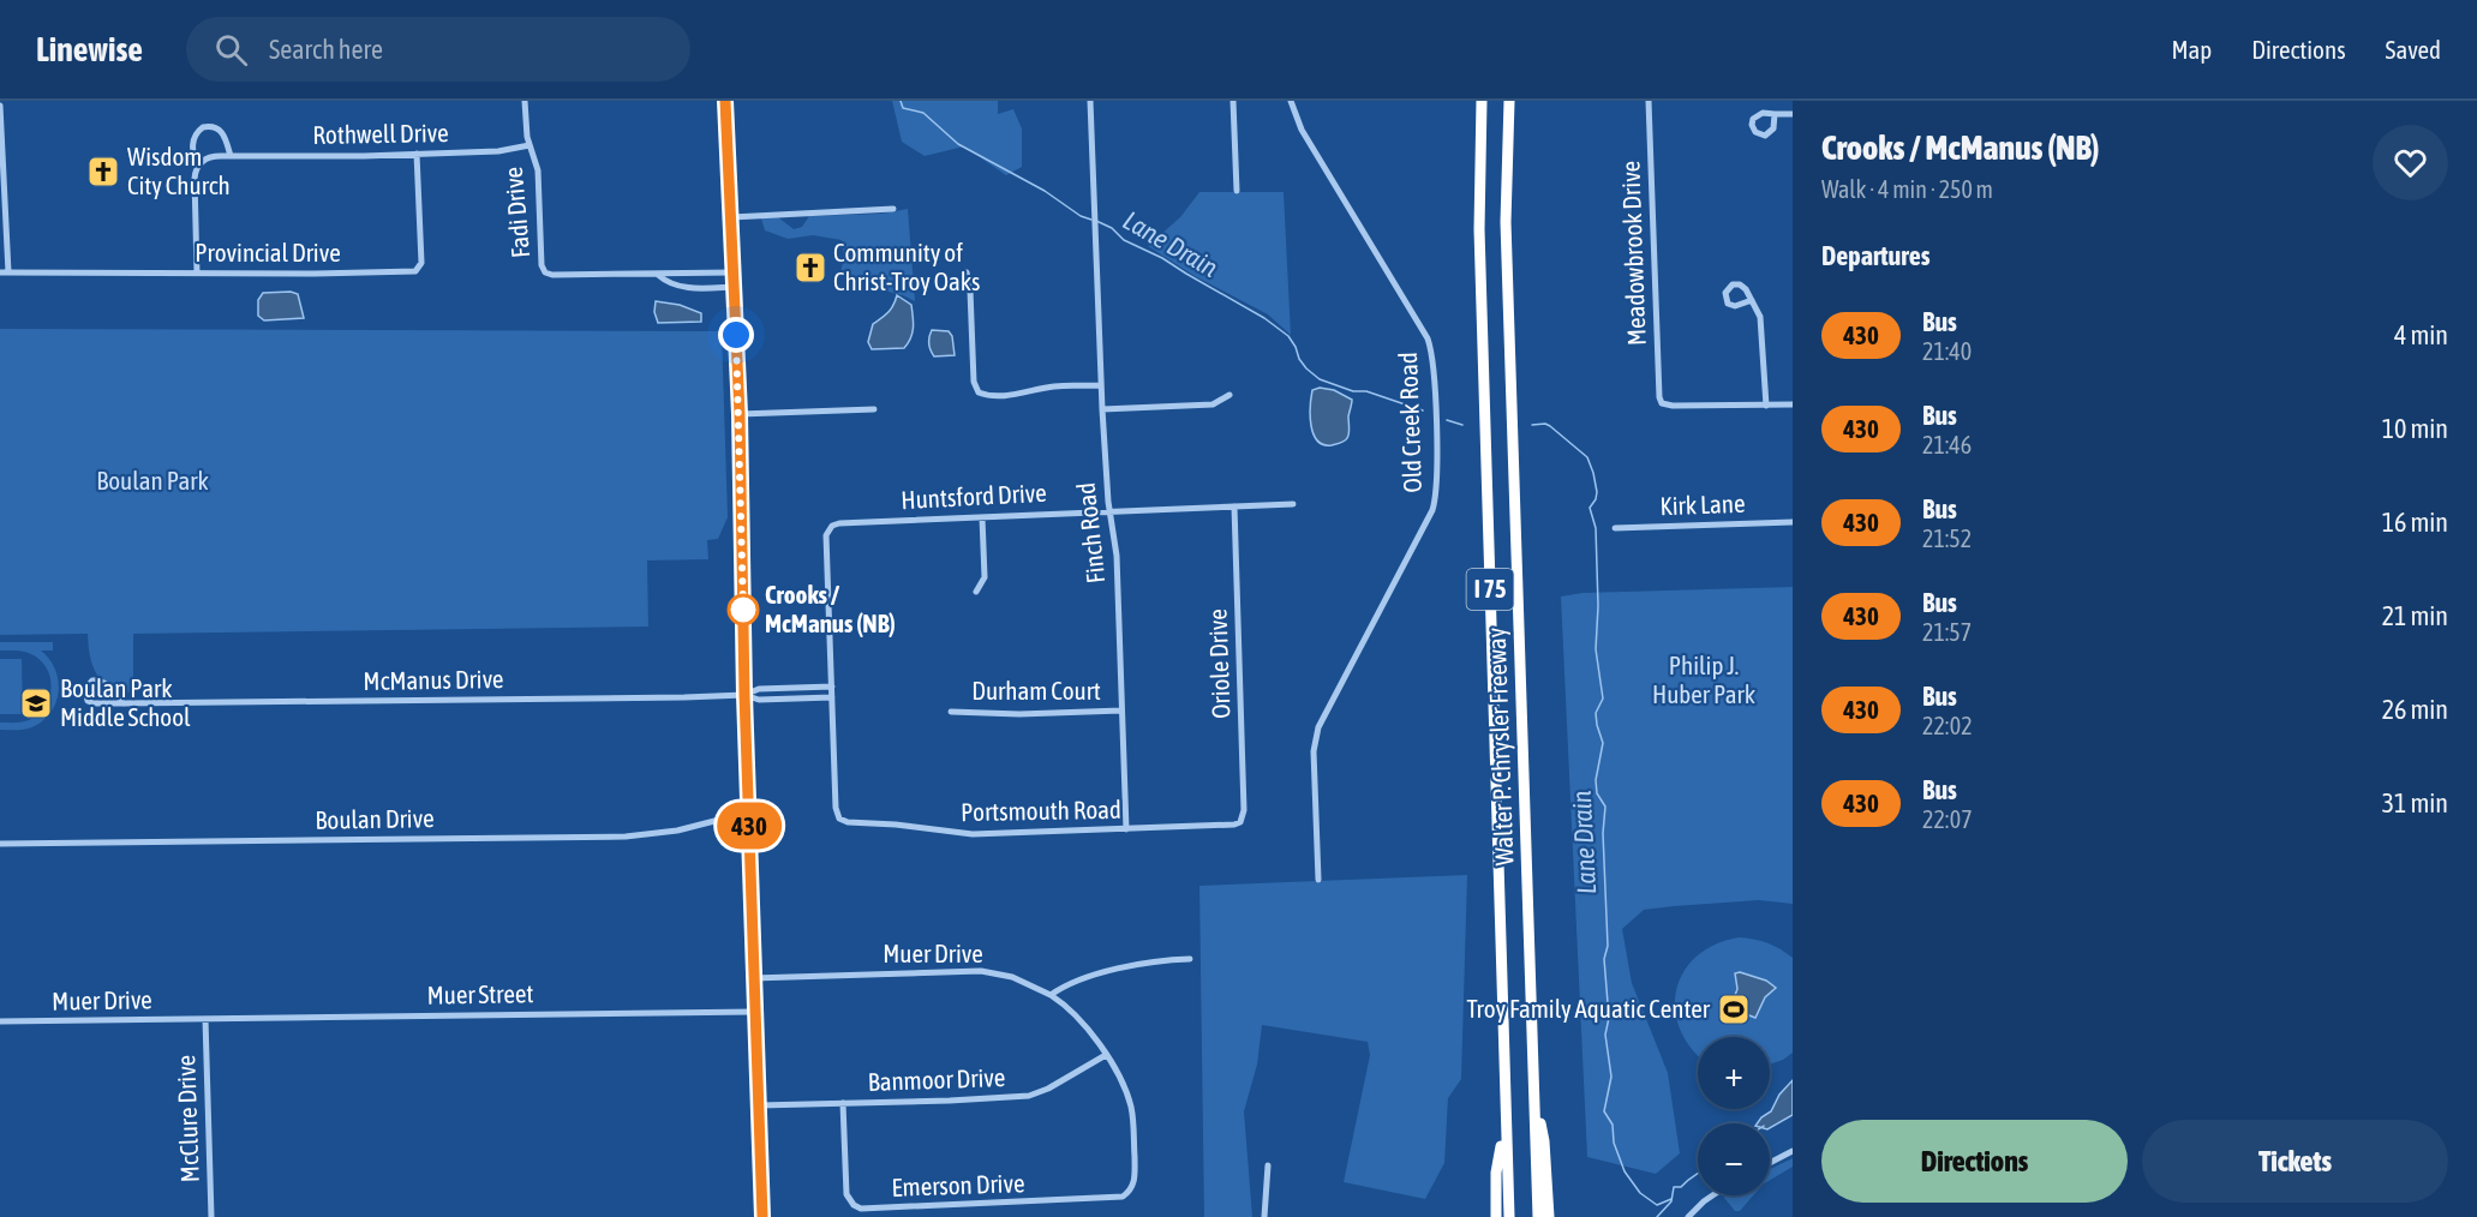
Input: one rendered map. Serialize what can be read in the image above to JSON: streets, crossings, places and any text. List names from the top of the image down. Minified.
{"streets":{"highway":["I 75","Walter P. Chrysler Freeway"],"street":["Rothwell Drive","Fadi Drive","Provincial Drive","Meadowbrook Drive","Old Creek Road","Huntsford Drive","Kirk Lane","Finch Road","Oriole Drive","McManus Drive","Durham Court","Portsmouth Road","Boulan Drive","Muer Drive","Muer Street","Banmoor Drive","McClure Drive","Emerson Drive"]},"crossings":[["Rothwell Drive","Fadi Drive"],["Rothwell Drive","Provincial Drive"],["Huntsford Drive","Finch Road"],["Huntsford Drive","Oriole Drive"],["Finch Road","Durham Court"],["Finch Road","Portsmouth Road"],["Oriole Drive","Portsmouth Road"],["Muer Drive","Muer Street"],["Muer Drive","Banmoor Drive"],["Muer Drive","McClure Drive"],["Muer Drive","Emerson Drive"],["Muer Street","McClure Drive"],["Banmoor Drive","Emerson Drive"]],"water":["Lane Drain"],"parks":["Boulan Park","Philip J. Huber Park"],"places":{"church":["Wisdom City Church","Community of Christ-Troy Oaks"],"other":["Crooks / McManus (NB)"],"school or university":["Boulan Park Middle School"],"sports":["Troy Family Aquatic Center"]},"lines":["bus line 430"],"page":{"header":"Linewise","search":"Search here","nav":["Map","Directions","Saved"],"on_map":"430","heading":[["Crooks / McManus (NB)","Walk · 4 min · 250 m"],"Departures"],"list":[{"mark":"430","name":"Bus","note":"21:40","value":"4 min"},{"mark":"430","name":"Bus","note":"21:46","value":"10 min"},{"mark":"430","name":"Bus","note":"21:52","value":"16 min"},{"mark":"430","name":"Bus","note":"21:57","value":"21 min"},{"mark":"430","name":"Bus","note":"22:02","value":"26 min"},{"mark":"430","name":"Bus","note":"22:07","value":"31 min"}],"map_buttons":["+","−"],"buttons":["Directions","Tickets"]}}
